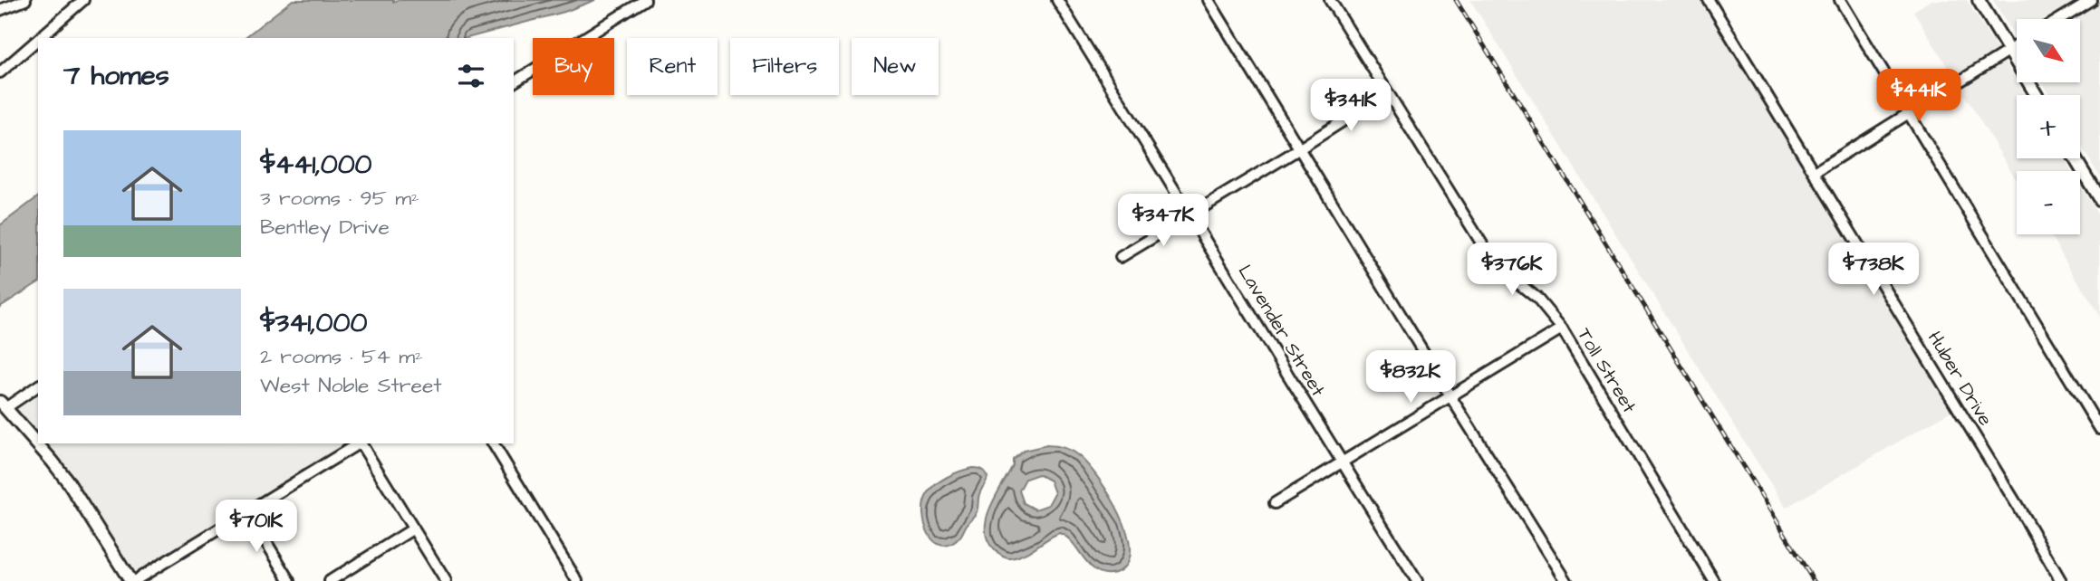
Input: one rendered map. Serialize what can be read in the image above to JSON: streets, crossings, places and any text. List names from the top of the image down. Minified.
{"streets":{"street":["Lavender Street","Toll Street","Huber Drive"]},"north":"bottom right","page":{"map_buttons":["+","−"],"chip":["Buy","Rent","Filters","New"],"heading":"7 homes","price":["$441K","$341K","$347K","$376K","$738K","$832K","$701K"],"list":[{"name":"$441,000","note":"3 rooms · 95 m² · Bentley Drive"},{"name":"$341,000","note":"2 rooms · 54 m² · West Noble Street"}]}}
